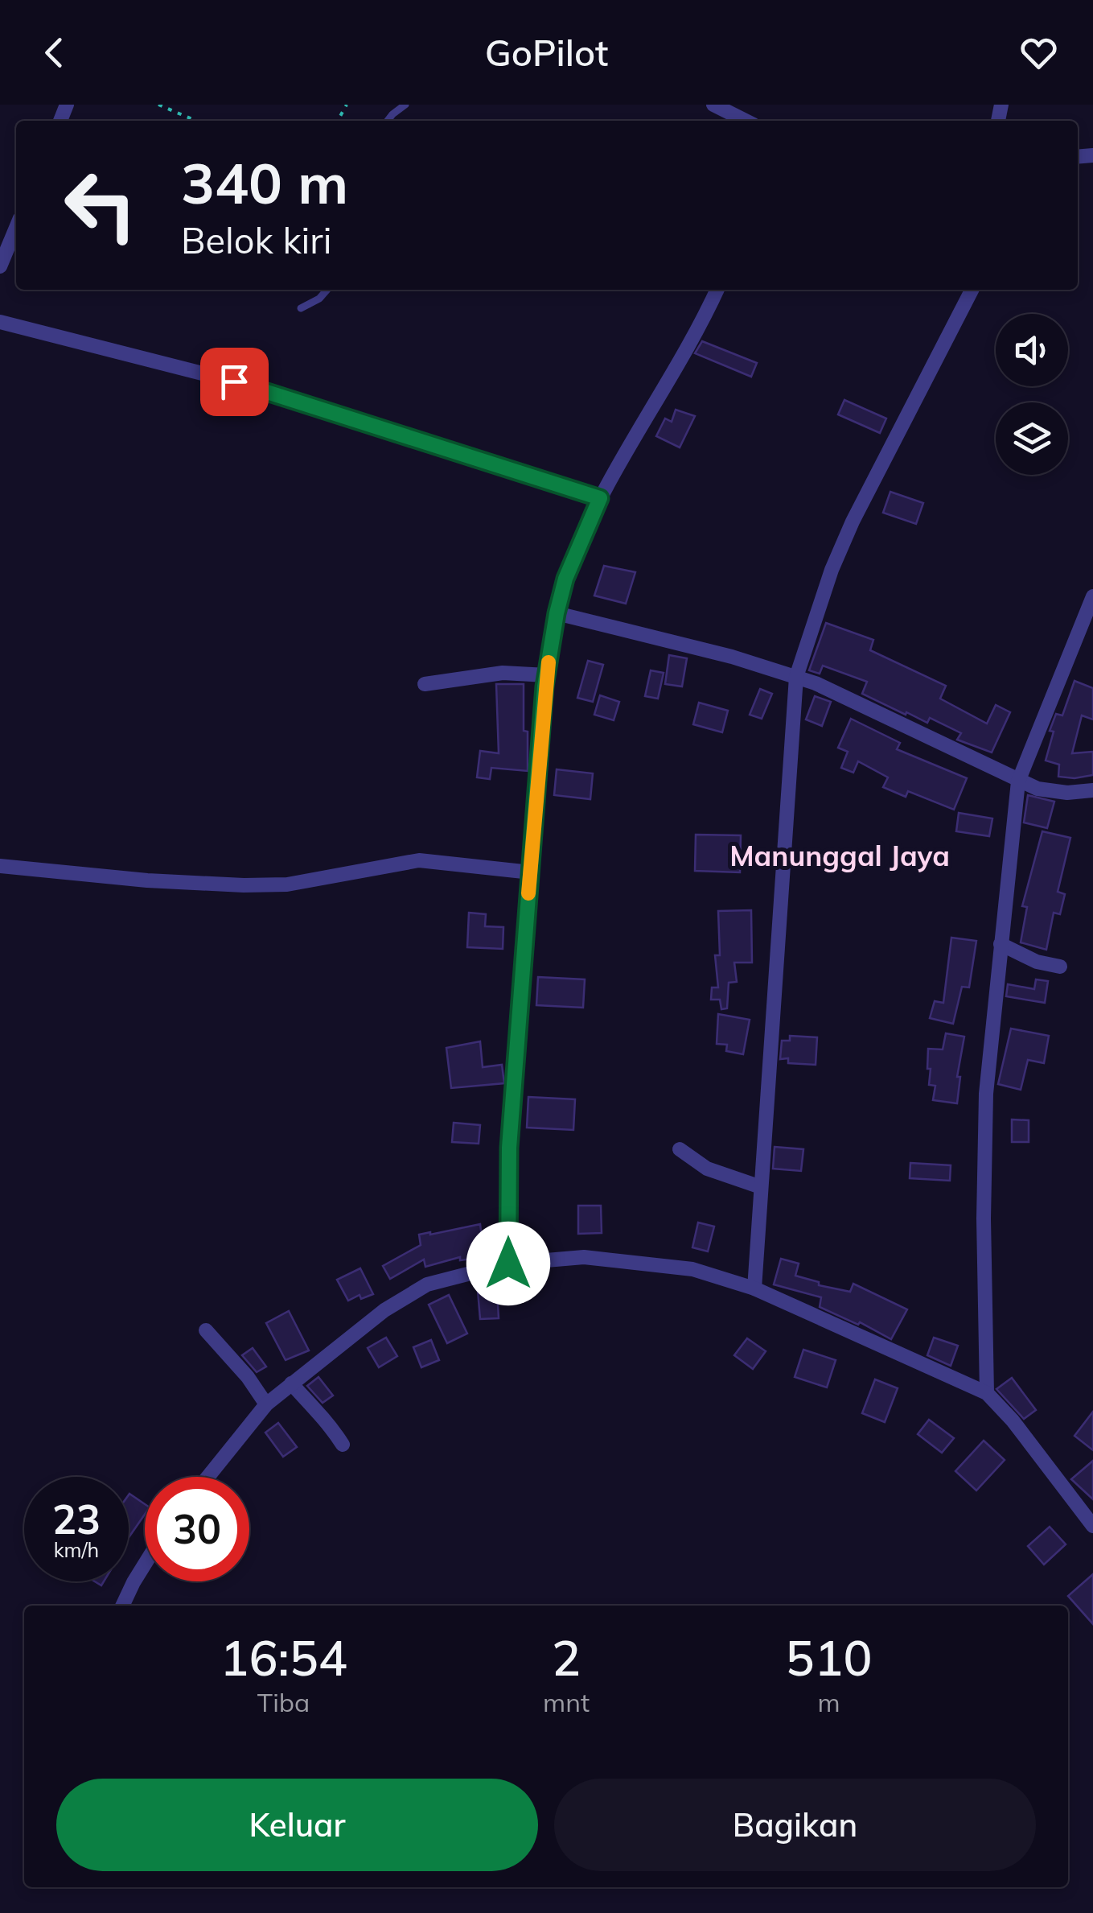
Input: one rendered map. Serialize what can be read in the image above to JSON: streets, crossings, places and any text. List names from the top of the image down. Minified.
{"districts":["Manunggal Jaya"],"page":{"header":"GoPilot","turn":["340 m","Belok kiri"],"speed":"23 km/h","limit":"30","eta":["16:54","Tiba","2","mnt","510","m"],"buttons":["Keluar","Bagikan"]}}
